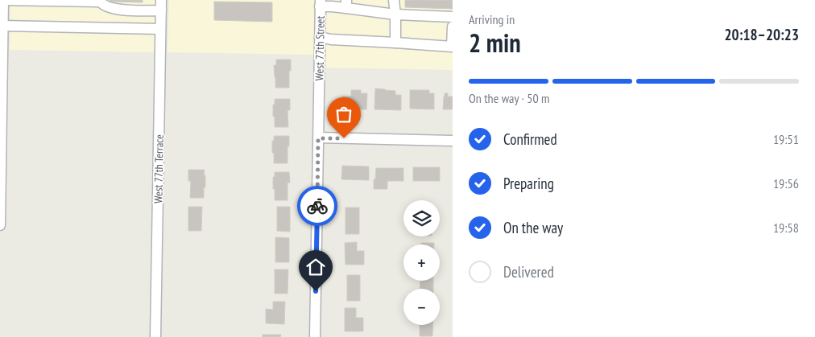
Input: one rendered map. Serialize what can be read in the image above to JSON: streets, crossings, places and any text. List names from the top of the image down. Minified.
{"streets":{"street":["West 77th Street","West 77th Terrace"]},"page":{"heading":["2 min","Arriving in","20:18–20:23"],"bar":"On the way · 50 m","list":[["Confirmed","19:51"],["Preparing","19:56"],["On the way","19:58"],"Delivered"],"map_buttons":["+","−"]}}
